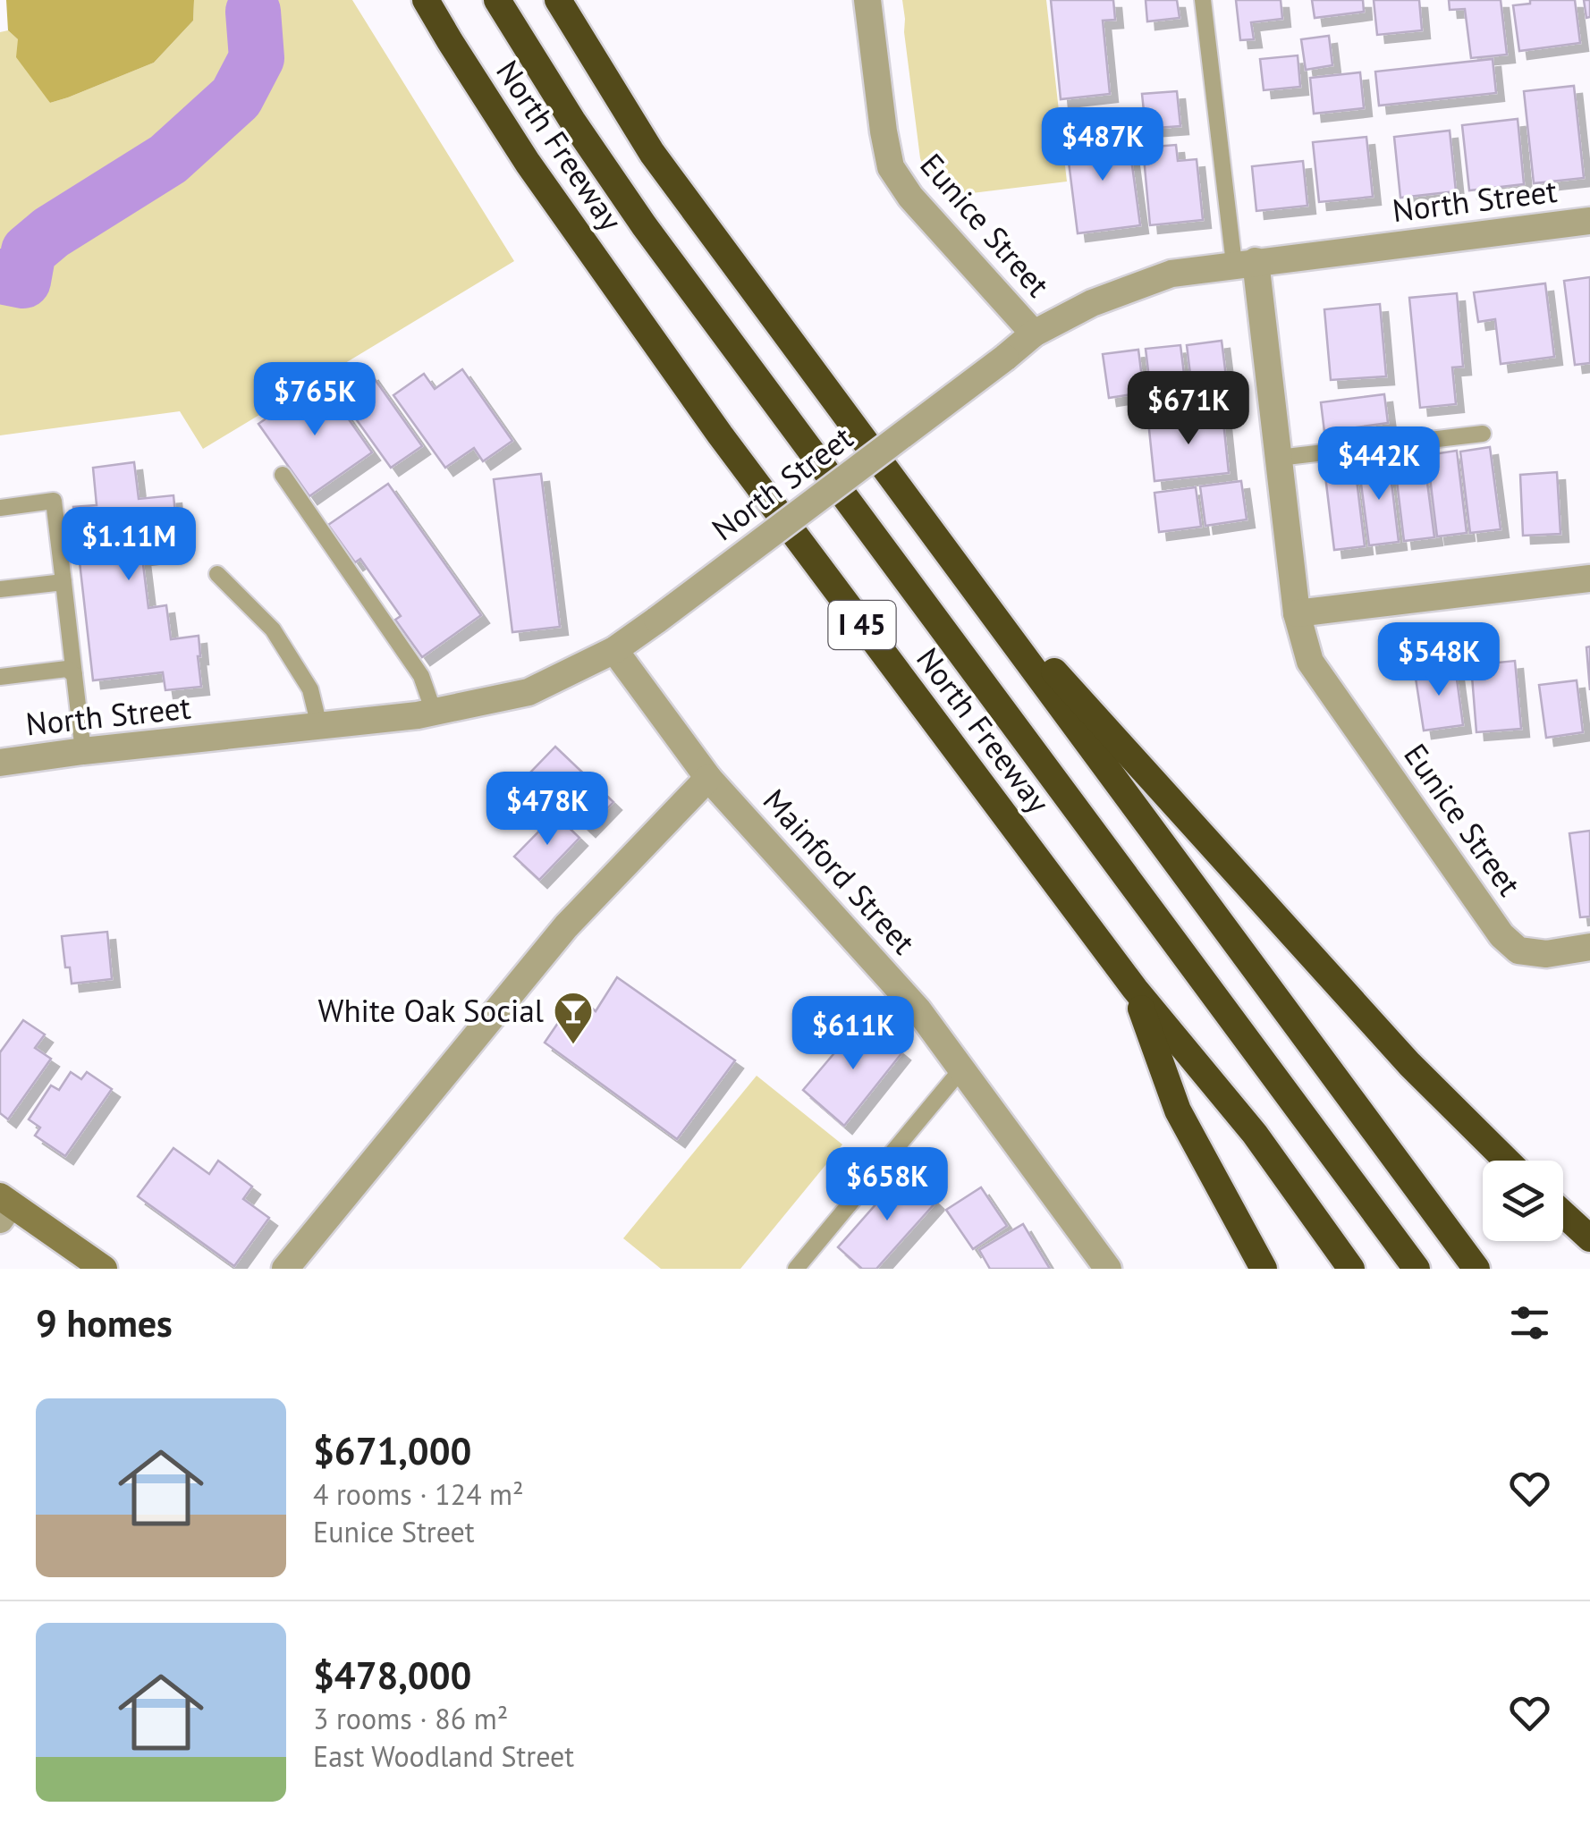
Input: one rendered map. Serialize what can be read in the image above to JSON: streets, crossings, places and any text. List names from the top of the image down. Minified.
{"streets":{"highway":["North Freeway","I 45"],"street":["North Street","Eunice Street","Mainford Street"]},"crossings":[["North Street","Eunice Street"],["North Street","Mainford Street"]],"places":{"bar":["White Oak Social"]},"page":{"price":["$487K","$765K","$671K","$442K","$1.11M","$548K","$478K","$611K","$658K"],"heading":"9 homes","list":[{"name":"$671,000","note":"4 rooms · 124 m² · Eunice Street"},{"name":"$478,000","note":"3 rooms · 86 m² · East Woodland Street"}]}}
